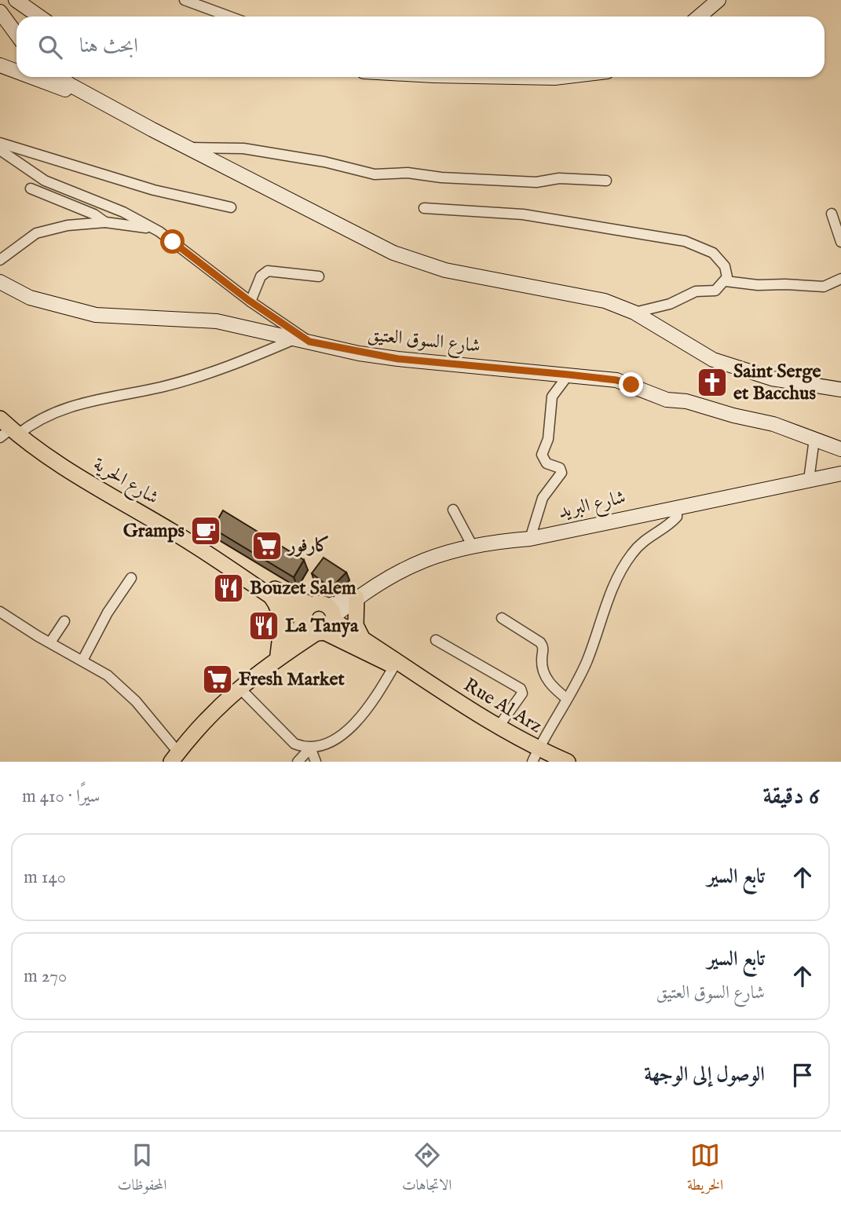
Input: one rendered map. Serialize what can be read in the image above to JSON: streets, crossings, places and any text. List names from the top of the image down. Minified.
{"streets":{"main road":["شارع السوق العتيق","شارع الحرية","شارع البريد","Rue Al Arz"]},"crossings":[["شارع الحرية","Rue Al Arz"],["شارع البريد","Rue Al Arz"]],"places":{"church":["Saint Serge et Bacchus"],"cafe":["Gramps"],"supermarket":["كارفور","Fresh Market"],"restaurant":["Bouzet Salem","La Tanya"]},"page":{"search":"ابحث هنا","heading":["6 دقيقة","سيرًا · 410 m"],"list":[["تابع السير","140 m"],["تابع السير","شارع السوق العتيق","270 m"],"الوصول إلى الوجهة"],"nav":["الخريطة","الاتجاهات","المحفوظات"]}}
